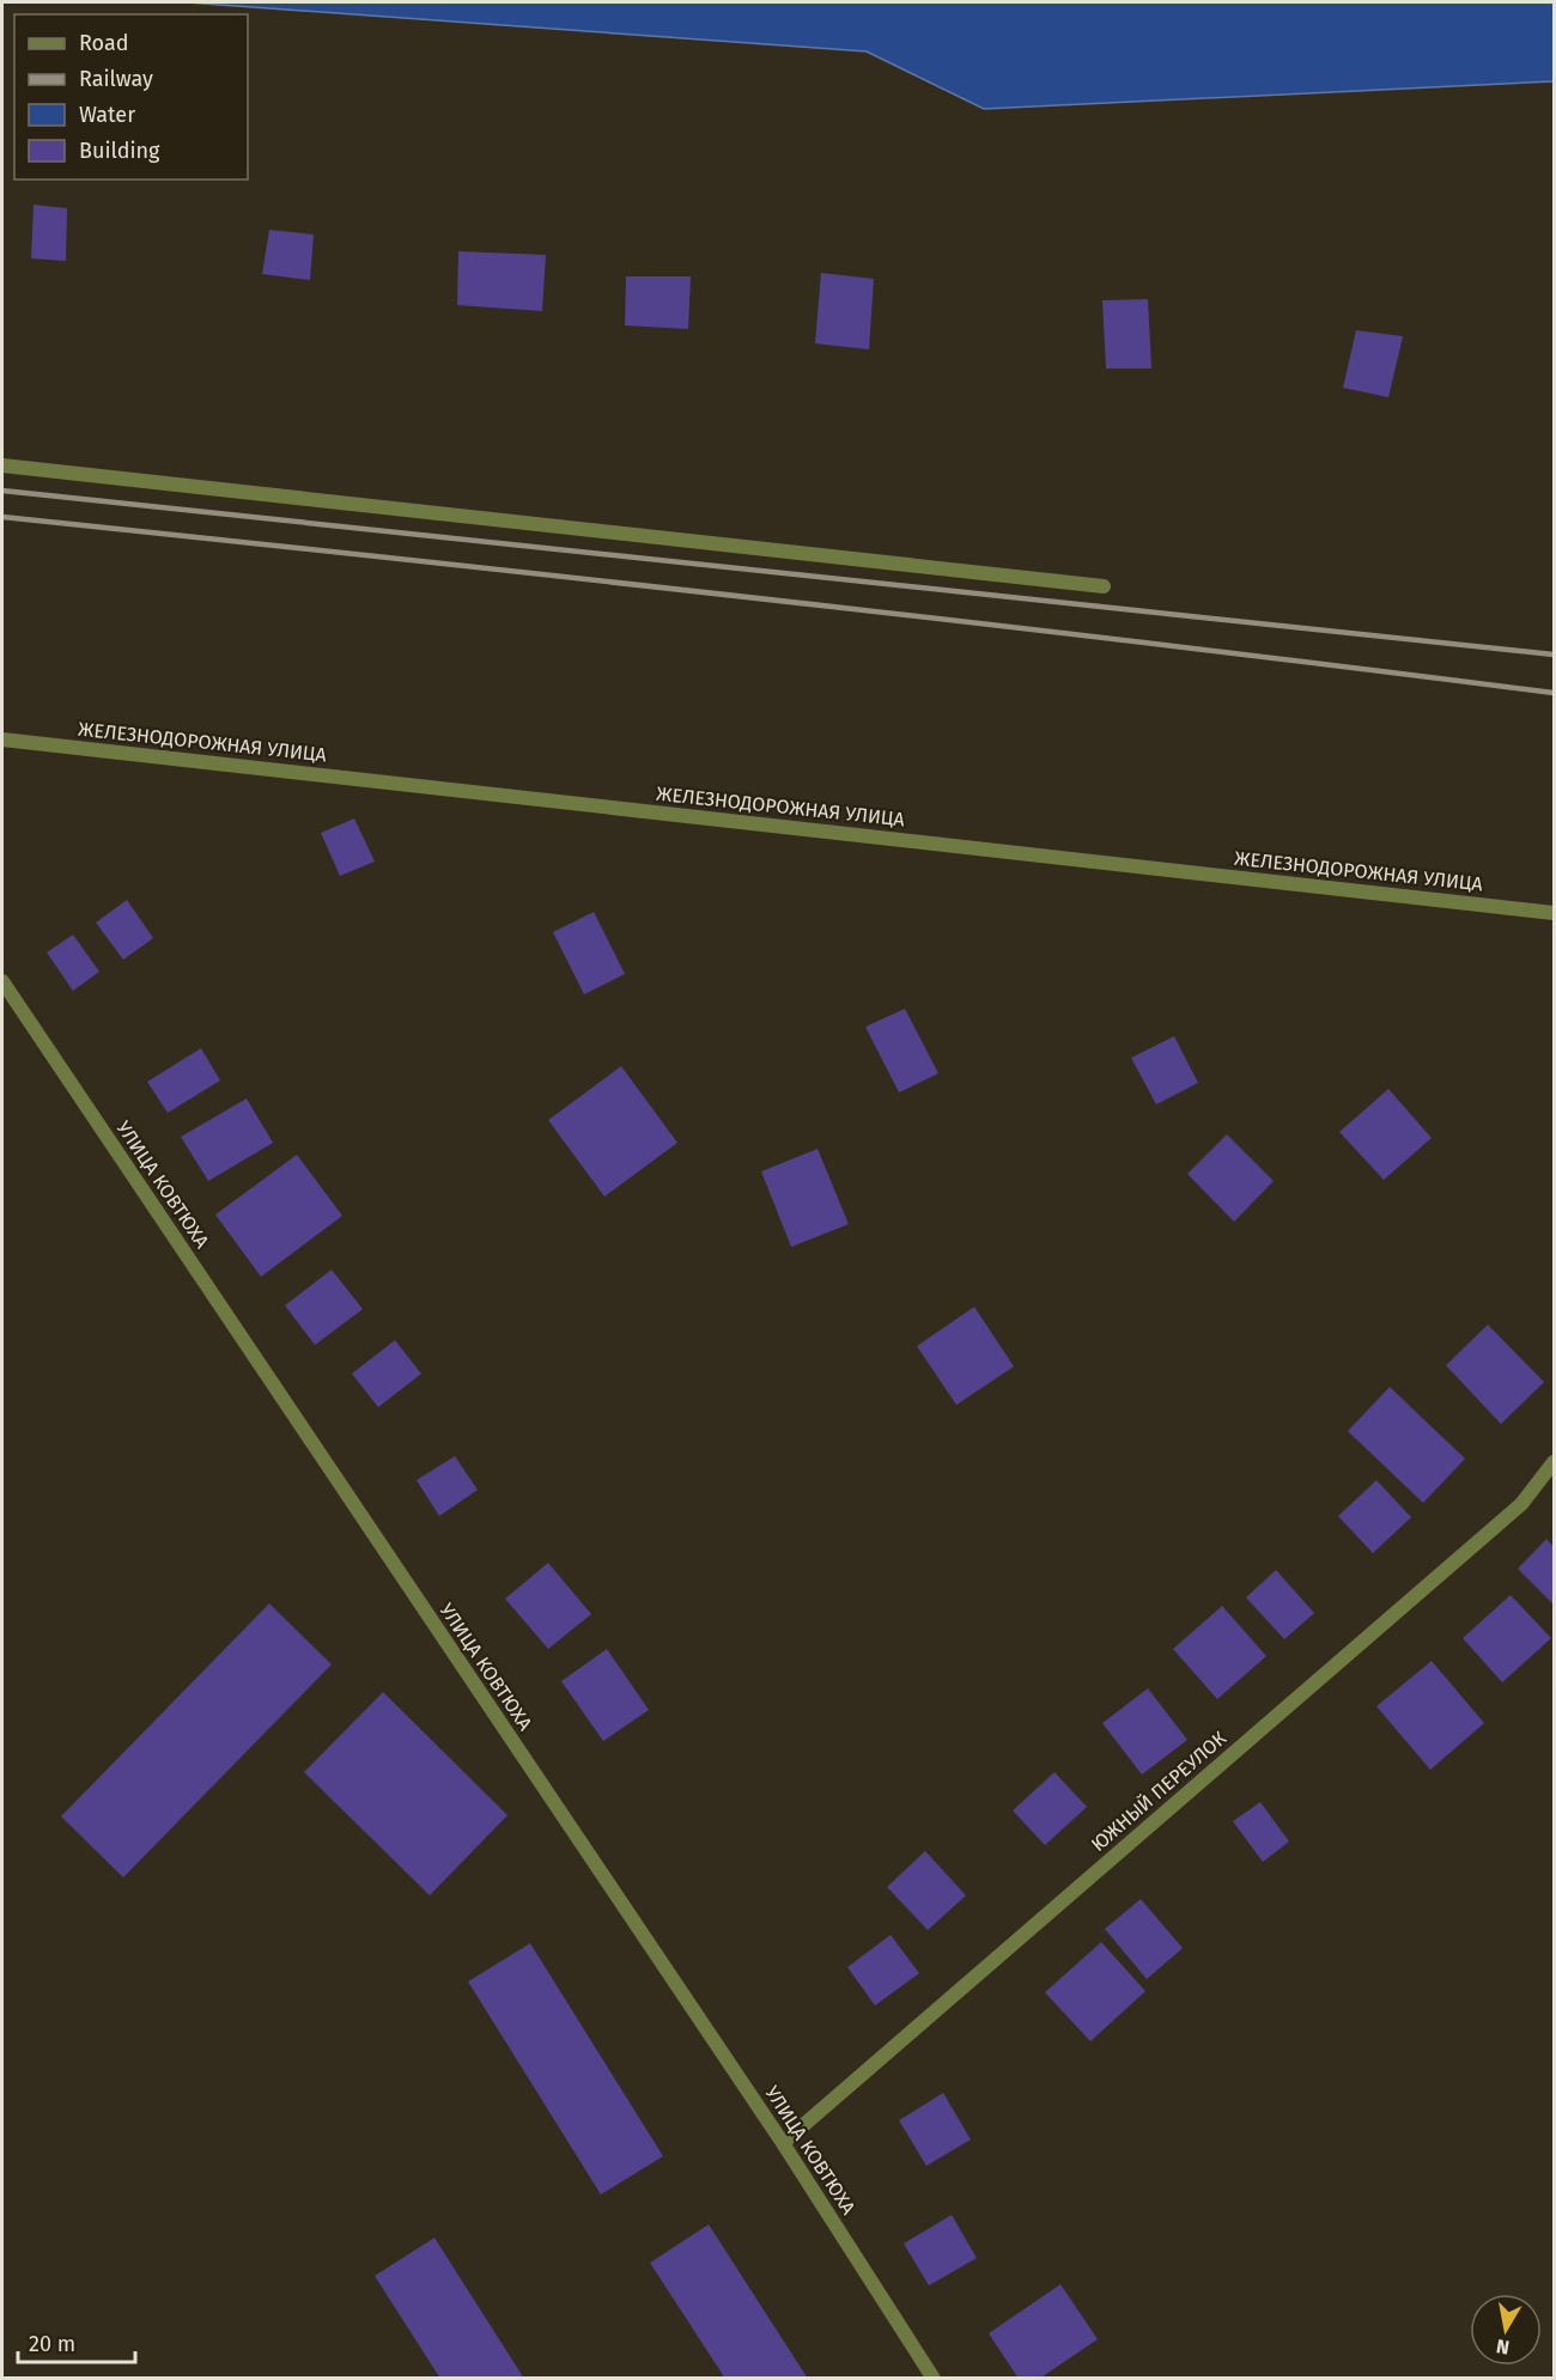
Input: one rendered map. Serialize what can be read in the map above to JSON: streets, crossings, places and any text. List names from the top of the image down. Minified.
{"streets":{"street":["ЖЕЛЕЗНОДОРОЖНАЯ УЛИЦА","УЛИЦА КОВТЮХА","ЮЖНЫЙ ПЕРЕУЛОК"]},"crossings":[["УЛИЦА КОВТЮХА","ЮЖНЫЙ ПЕРЕУЛОК"]],"legend":["Road","Railway","Water","Building"],"scale_bar":"20 m","north":"bottom"}
